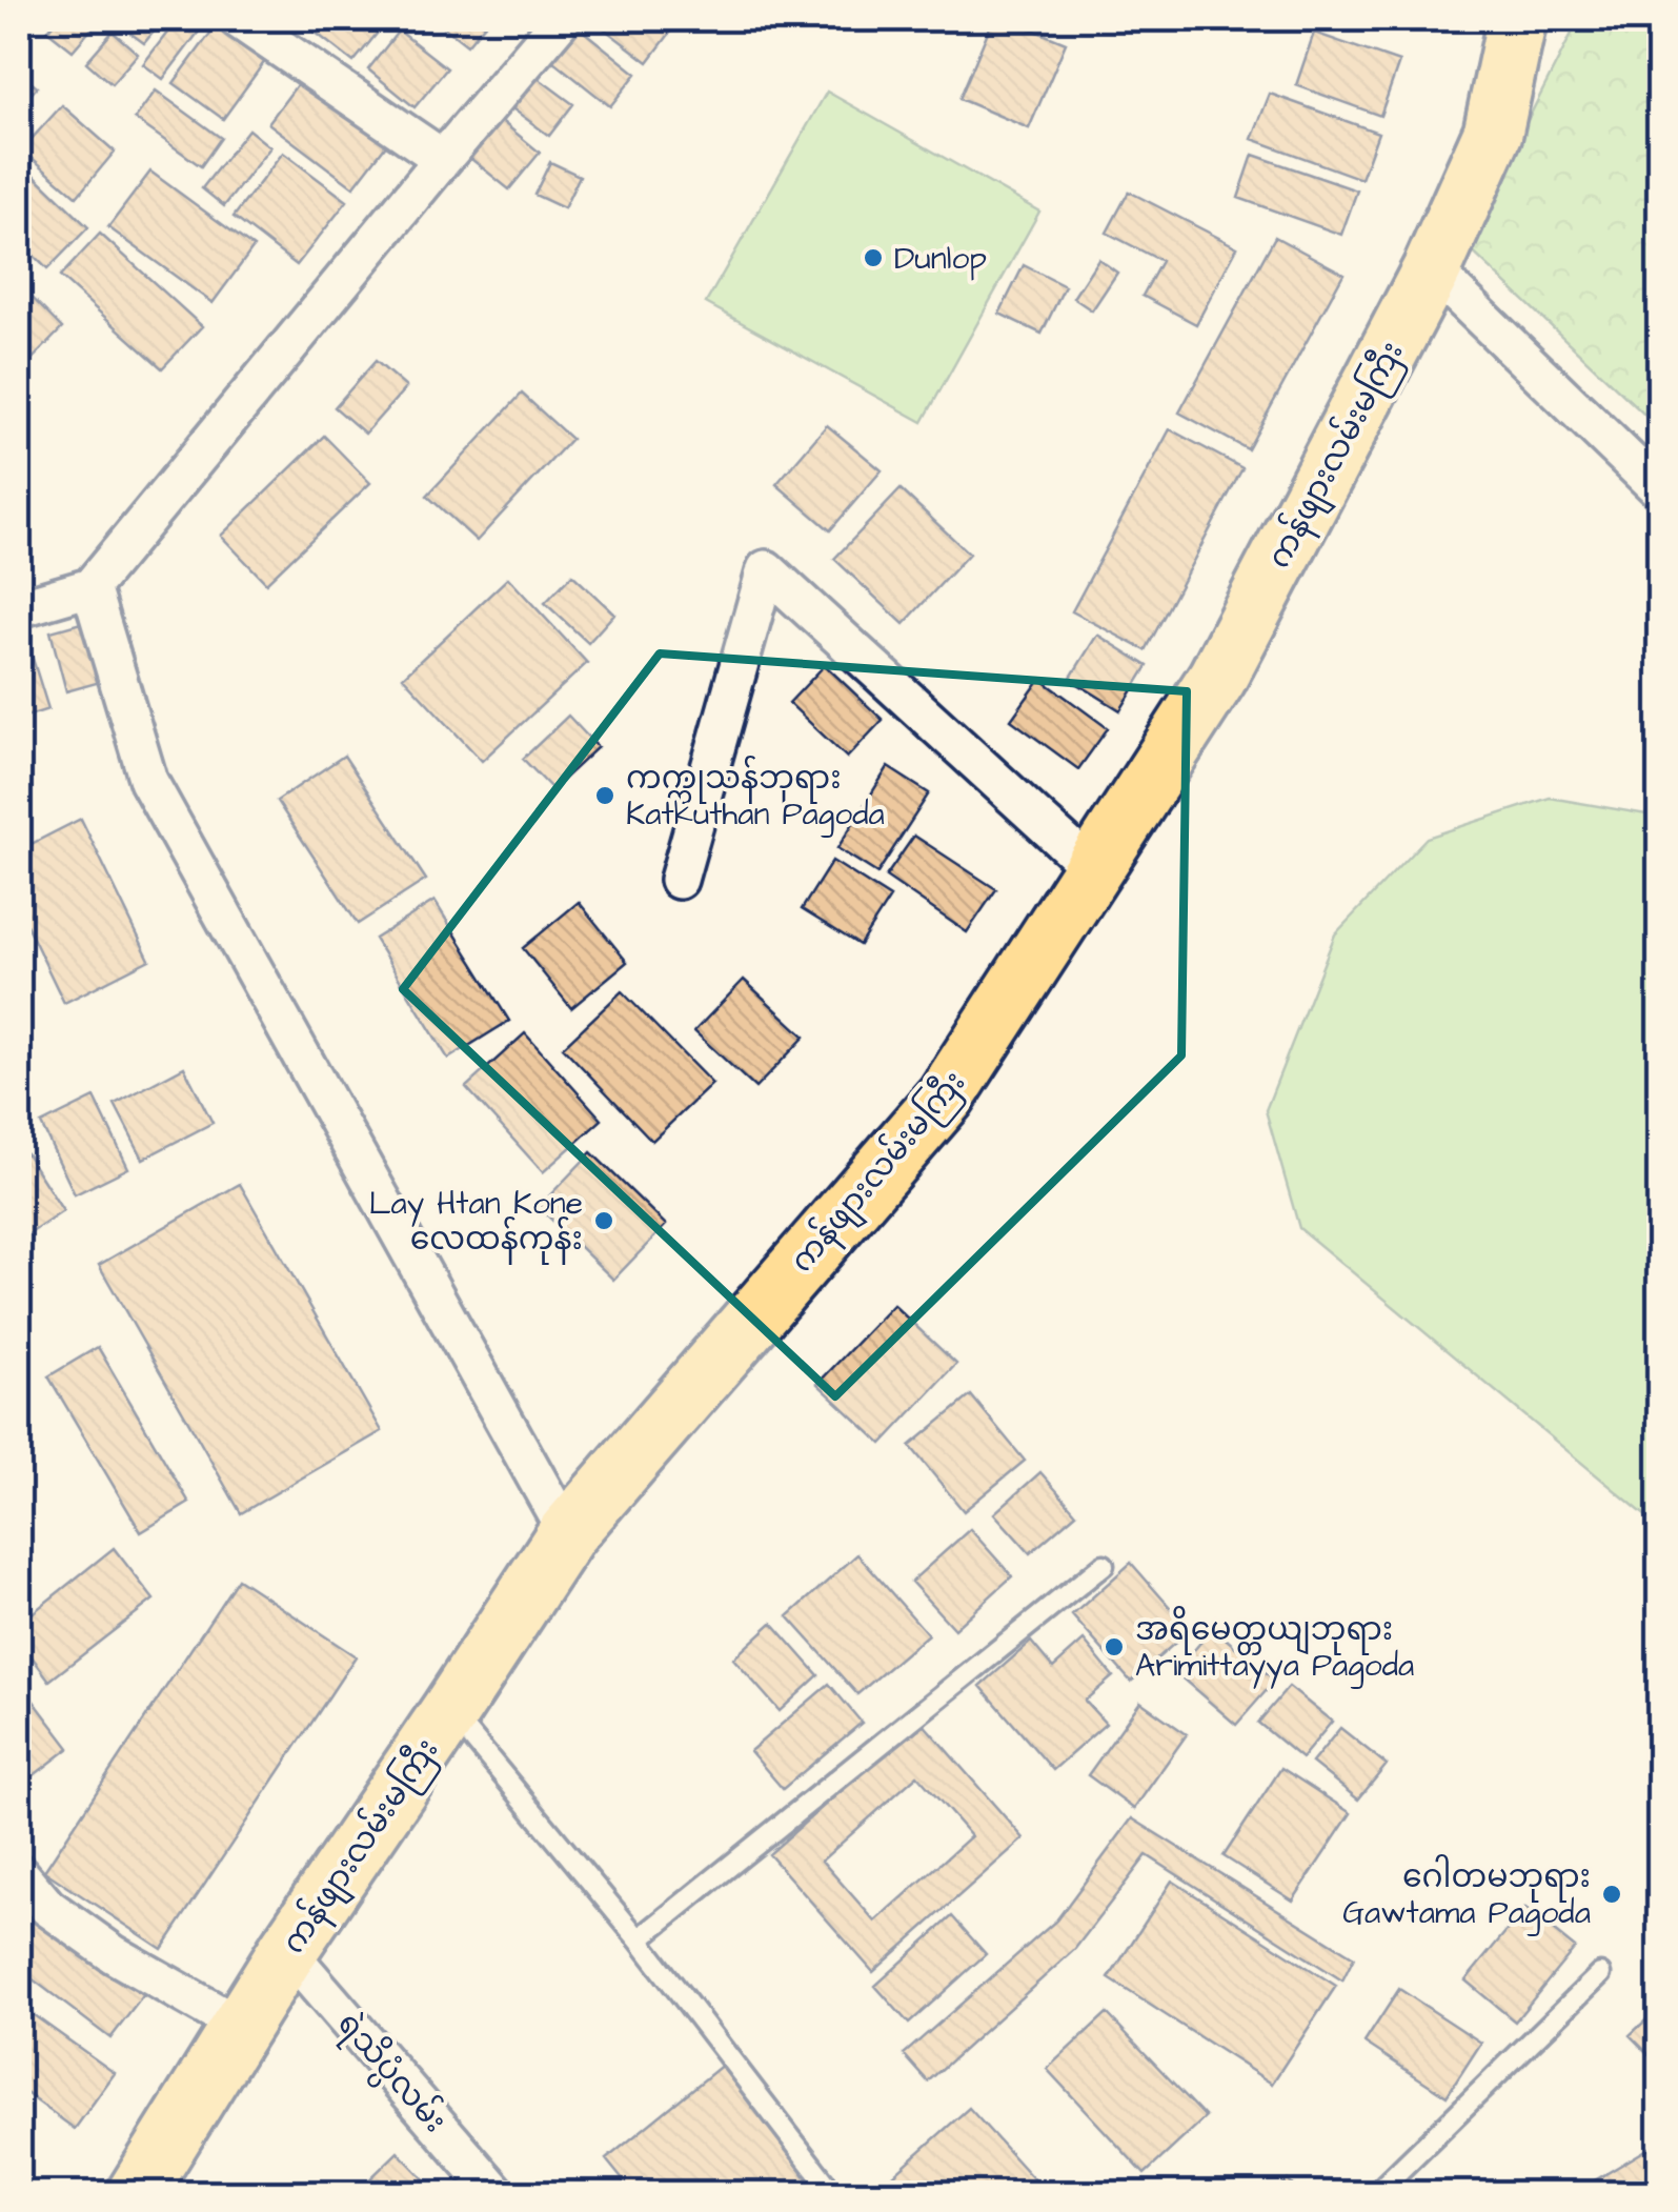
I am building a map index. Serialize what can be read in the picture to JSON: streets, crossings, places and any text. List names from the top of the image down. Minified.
{"streets":{"main road":["ကန်ဖျားလမ်းမကြီး"],"street":["ရဲသိပ္ပံလမ်း"]},"crossings":[["ကန်ဖျားလမ်းမကြီး","ရဲသိပ္ပံလမ်း"]],"places":["Dunlop","ကက္ကုသန်ဘုရား Katkuthan Pagoda","Lay Htan Kone လေထန်ကုန်း","အရိမေတ္တယျဘုရား Arimittayya Pagoda","ဂေါတမဘုရား Gawtama Pagoda"]}
